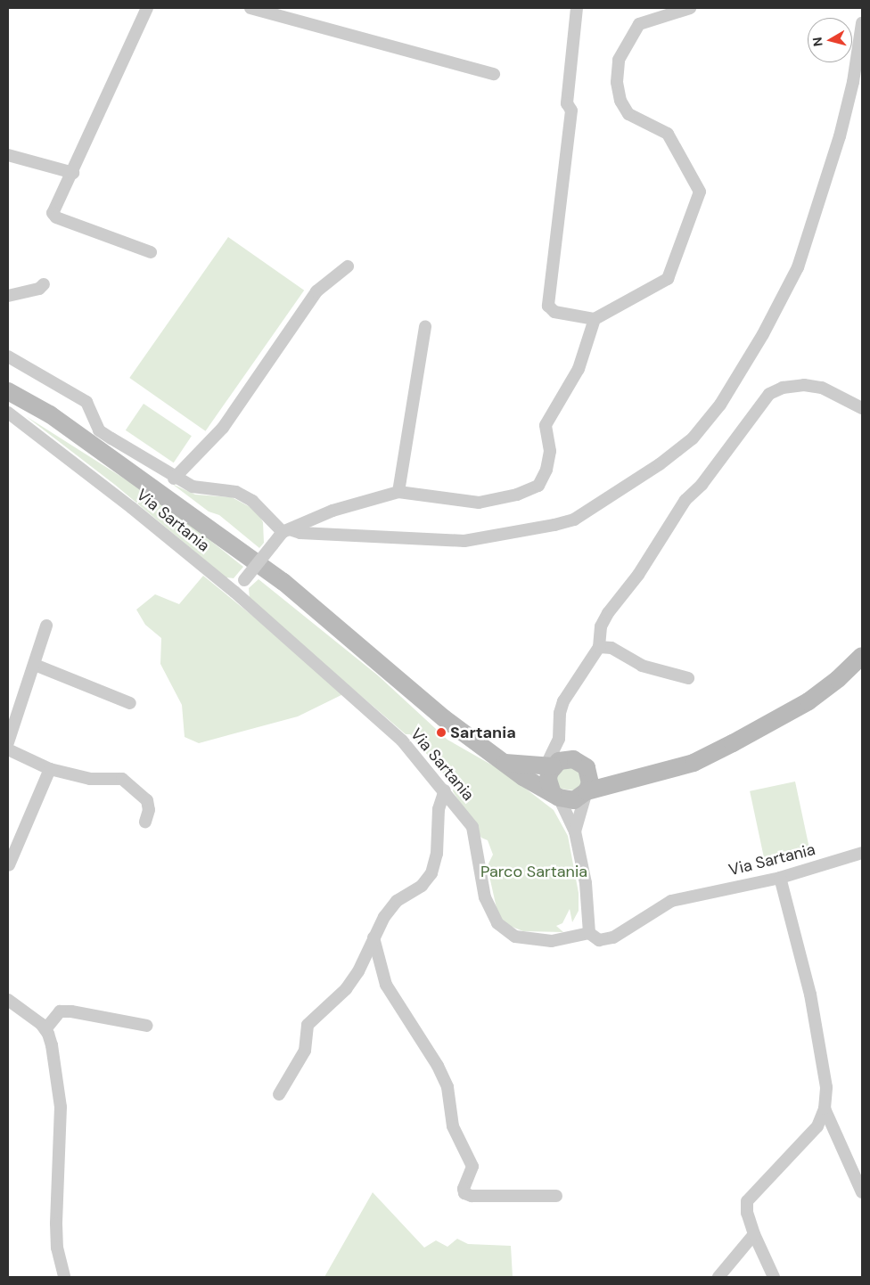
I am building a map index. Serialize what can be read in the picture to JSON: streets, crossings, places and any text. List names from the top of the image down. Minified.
{"streets":{"street":["Via Sartania"]},"parks":["Parco Sartania"],"places":["Sartania"],"north":"left"}
